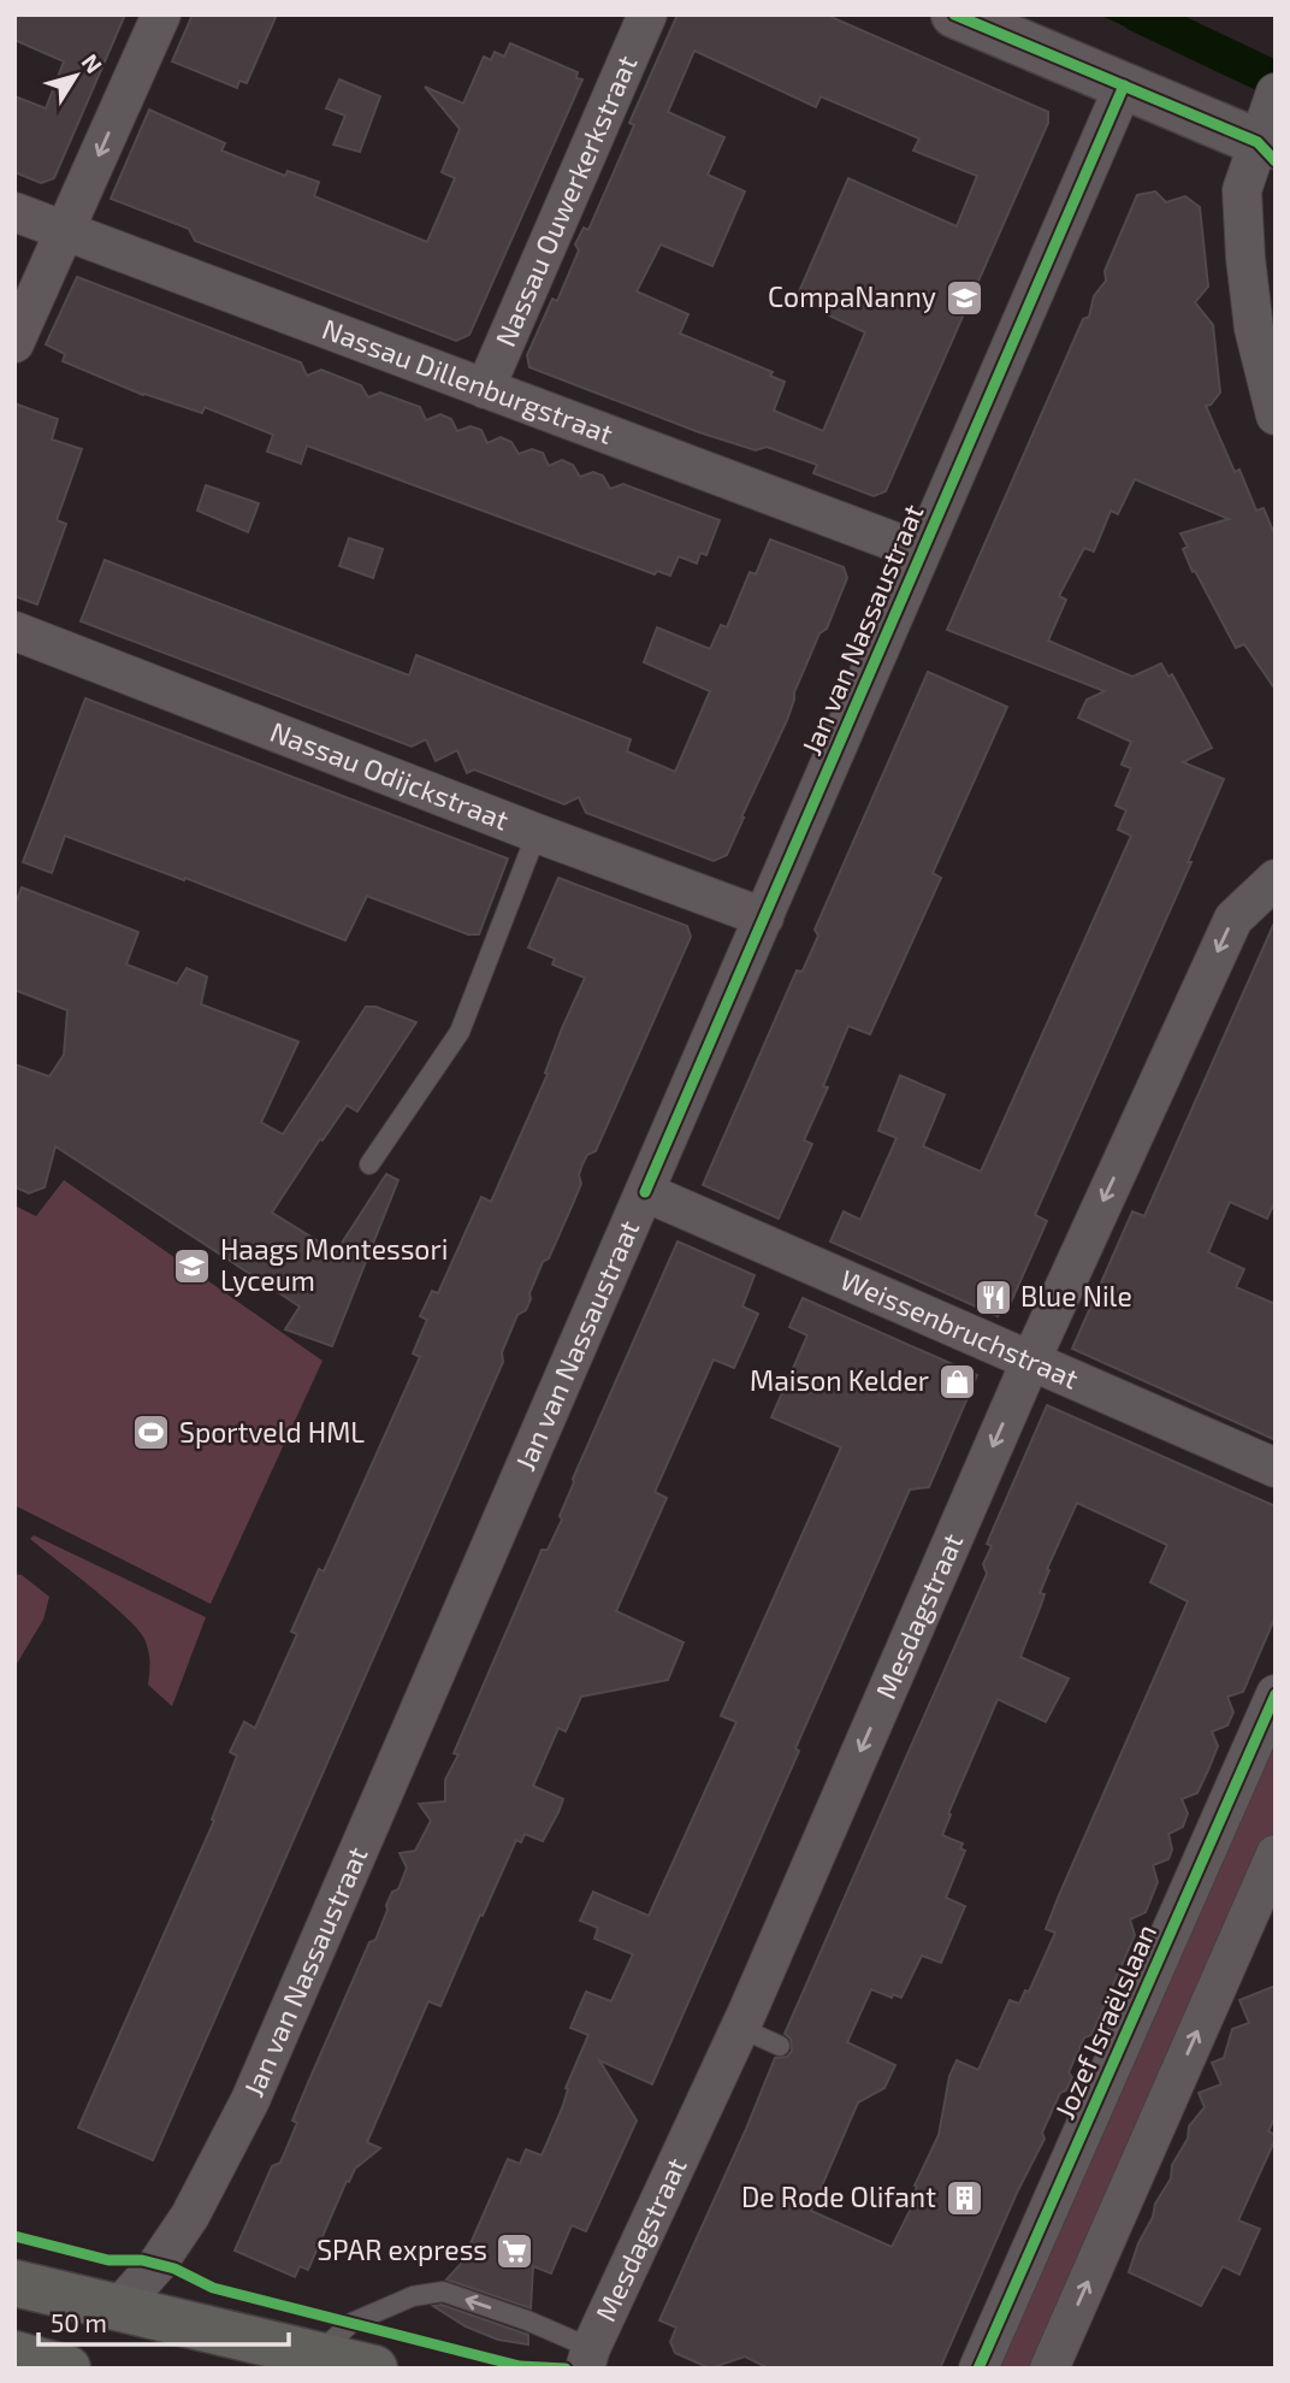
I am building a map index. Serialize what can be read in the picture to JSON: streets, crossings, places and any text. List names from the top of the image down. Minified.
{"streets":{"street":["Nassau Ouwerkerkstraat","Nassau Dillenburgstraat","Jan van Nassaustraat","Nassau Odijckstraat","Weissenbruchstraat","Mesdagstraat","Jozef Israëlslaan"]},"crossings":[["Nassau Ouwerkerkstraat","Nassau Dillenburgstraat"],["Nassau Dillenburgstraat","Jan van Nassaustraat"],["Jan van Nassaustraat","Nassau Odijckstraat"],["Jan van Nassaustraat","Weissenbruchstraat"],["Weissenbruchstraat","Mesdagstraat"]],"one_way":["Mesdagstraat"],"places":{"school or university":["CompaNanny","Haags Montessori Lyceum"],"restaurant":["Blue Nile"],"shop":["Maison Kelder"],"sports":["Sportveld HML"],"building":["De Rode Olifant"],"supermarket":["SPAR express"]},"scale_bar":"50 m","north":"top right"}
